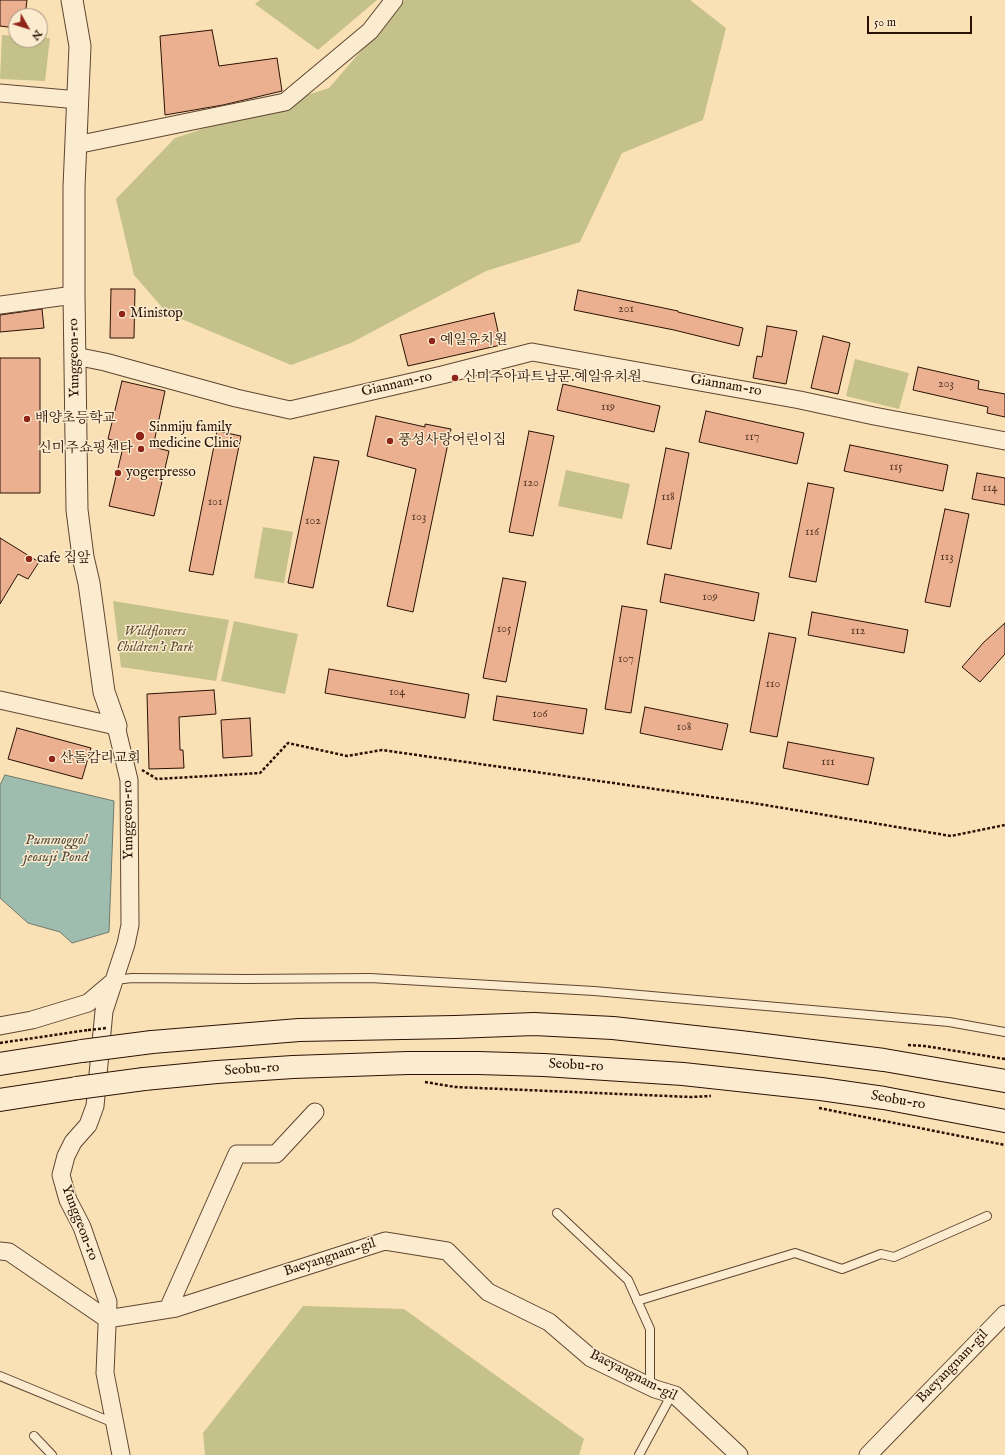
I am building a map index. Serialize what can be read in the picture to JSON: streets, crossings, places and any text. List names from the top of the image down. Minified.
{"streets":{"main road":["Seobu-ro"],"street":["Yunggeon-ro","Giannam-ro","Baeyangnam-gil"]},"crossings":[["Yunggeon-ro","Giannam-ro"],["Yunggeon-ro","Baeyangnam-gil"]],"water":["Pummoggol jeosuji Pond"],"parks":["Wildflowers Children's Park"],"places":["Ministop","예일유치원","신미주아파트남문.예일유치원","배양초등학교","Sinmiju family medicine Clinic","풍성사랑어린이집","신미주쇼핑센타","yogerpresso","cafe 집앞","산돌감리교회"],"house_numbers":["201","203","119","117","115","120","114","118","101","103","102","116","113","109","105","112","107","110","104","106","108","111"],"scale_bar":"50 m","north":"bottom right"}
